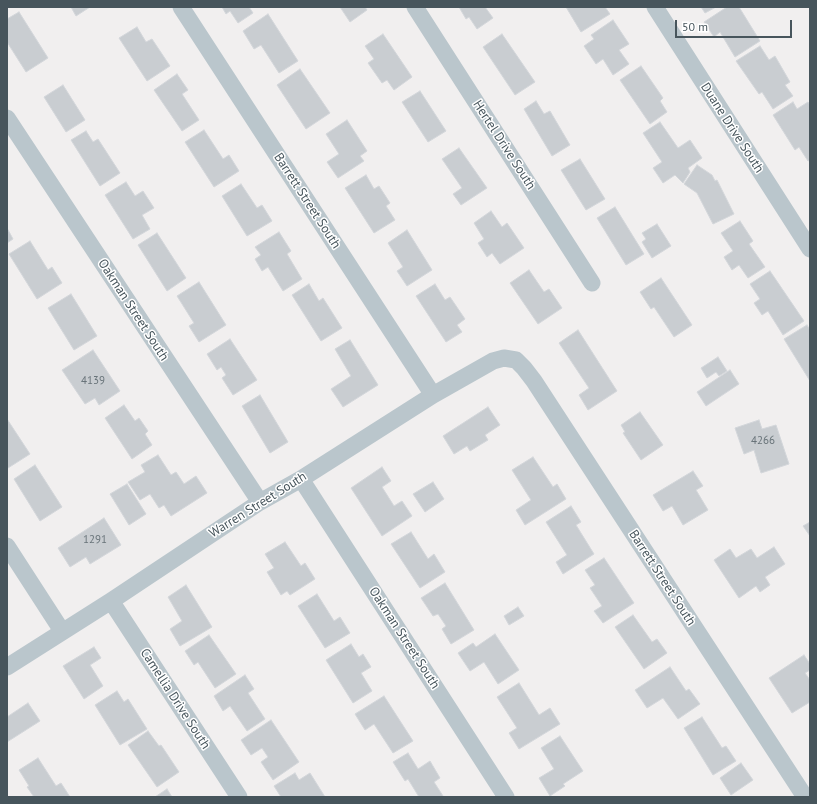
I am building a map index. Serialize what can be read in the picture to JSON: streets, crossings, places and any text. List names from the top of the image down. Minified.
{"streets":{"street":["Duane Drive South","Hertel Drive South","Barrett Street South","Oakman Street South","Warren Street South","Camellia Drive South"]},"crossings":[["Barrett Street South","Warren Street South"],["Oakman Street South","Warren Street South"],["Warren Street South","Camellia Drive South"]],"house_numbers":["4139","4266","1291"],"scale_bar":"50 m"}
